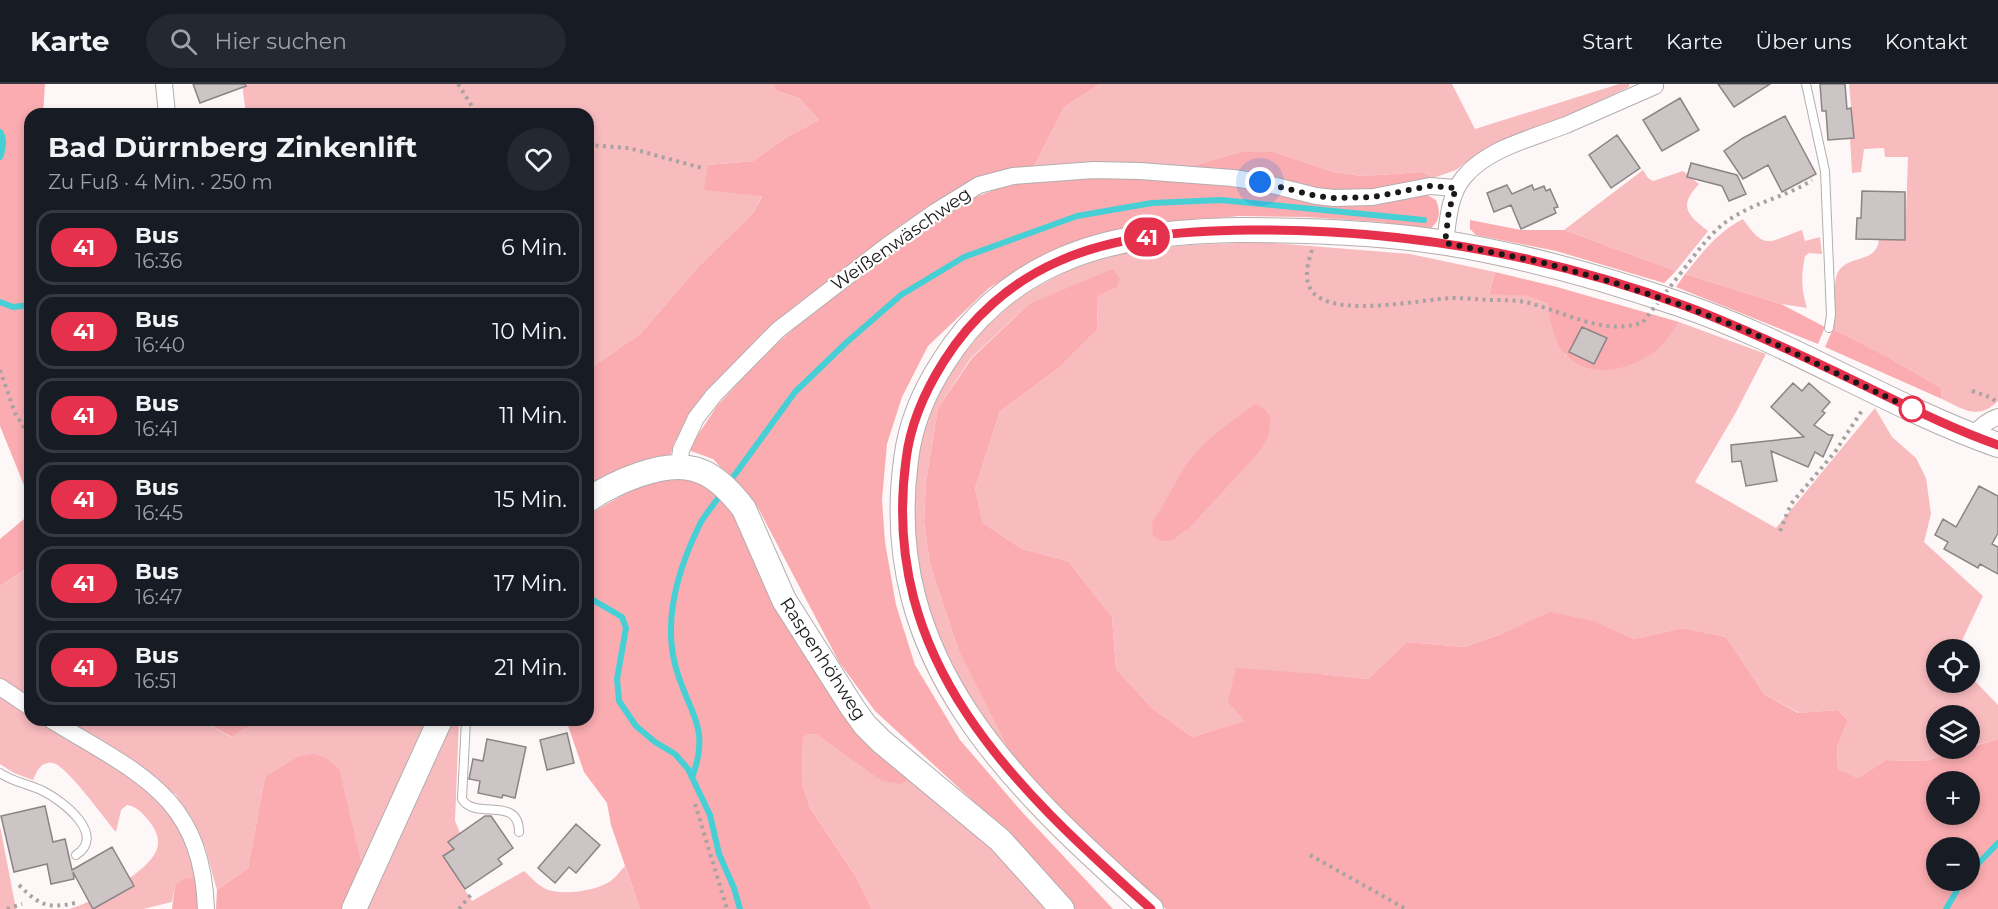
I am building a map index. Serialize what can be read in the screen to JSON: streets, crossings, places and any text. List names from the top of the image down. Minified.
{"streets":{"main road":["Raspenhöhweg"],"street":["Weißenwäschweg"]},"crossings":[["Weißenwäschweg","Raspenhöhweg"]],"lines":["bus line 41"],"page":{"header":"Karte","search":"Hier suchen","nav":["Start","Karte","Über uns","Kontakt"],"on_map":"41","heading":["Bad Dürrnberg Zinkenlift","Zu Fuß · 4 Min. · 250 m"],"list":[{"mark":"41","name":"Bus","note":"16:36","value":"6 Min."},{"mark":"41","name":"Bus","note":"16:40","value":"10 Min."},{"mark":"41","name":"Bus","note":"16:41","value":"11 Min."},{"mark":"41","name":"Bus","note":"16:45","value":"15 Min."},{"mark":"41","name":"Bus","note":"16:47","value":"17 Min."},{"mark":"41","name":"Bus","note":"16:51","value":"21 Min."}],"map_buttons":["+","−"]}}
